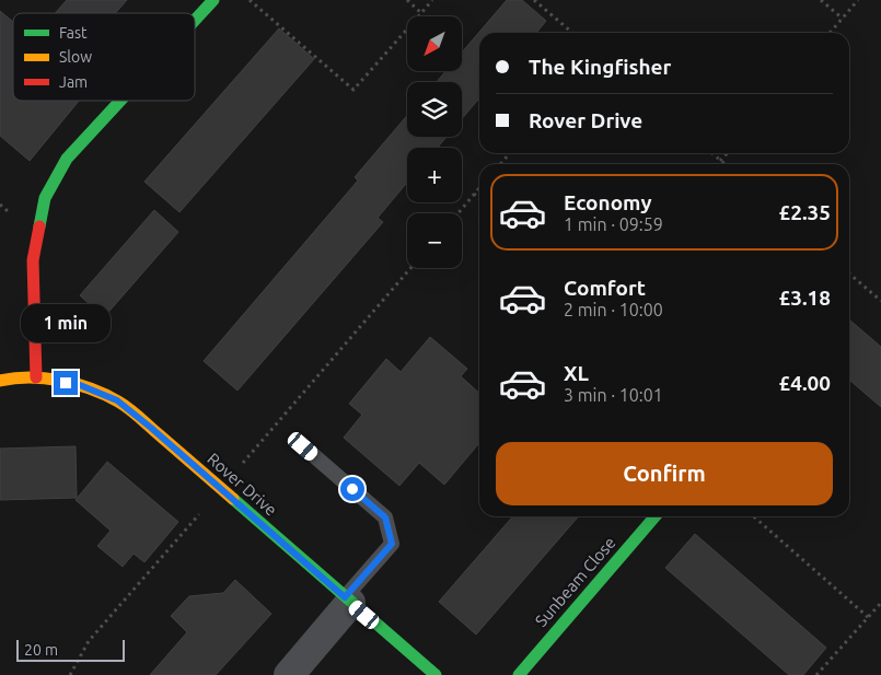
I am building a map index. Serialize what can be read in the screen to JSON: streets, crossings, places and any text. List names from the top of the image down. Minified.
{"streets":{"street":["Rover Drive","Sunbeam Close"]},"legend":["Fast","Slow","Jam"],"scale_bar":"20 m","north":"bottom left","page":{"map_buttons":["+","−"],"banner":["The Kingfisher","Rover Drive"],"list":[{"name":"Economy","note":"1 min · 09:59","value":"£2.35"},{"name":"Comfort","note":"2 min · 10:00","value":"£3.18"},{"name":"XL","note":"3 min · 10:01","value":"£4.00"}],"bubble":"1 min","buttons":"Confirm","scale":"20 m"}}
